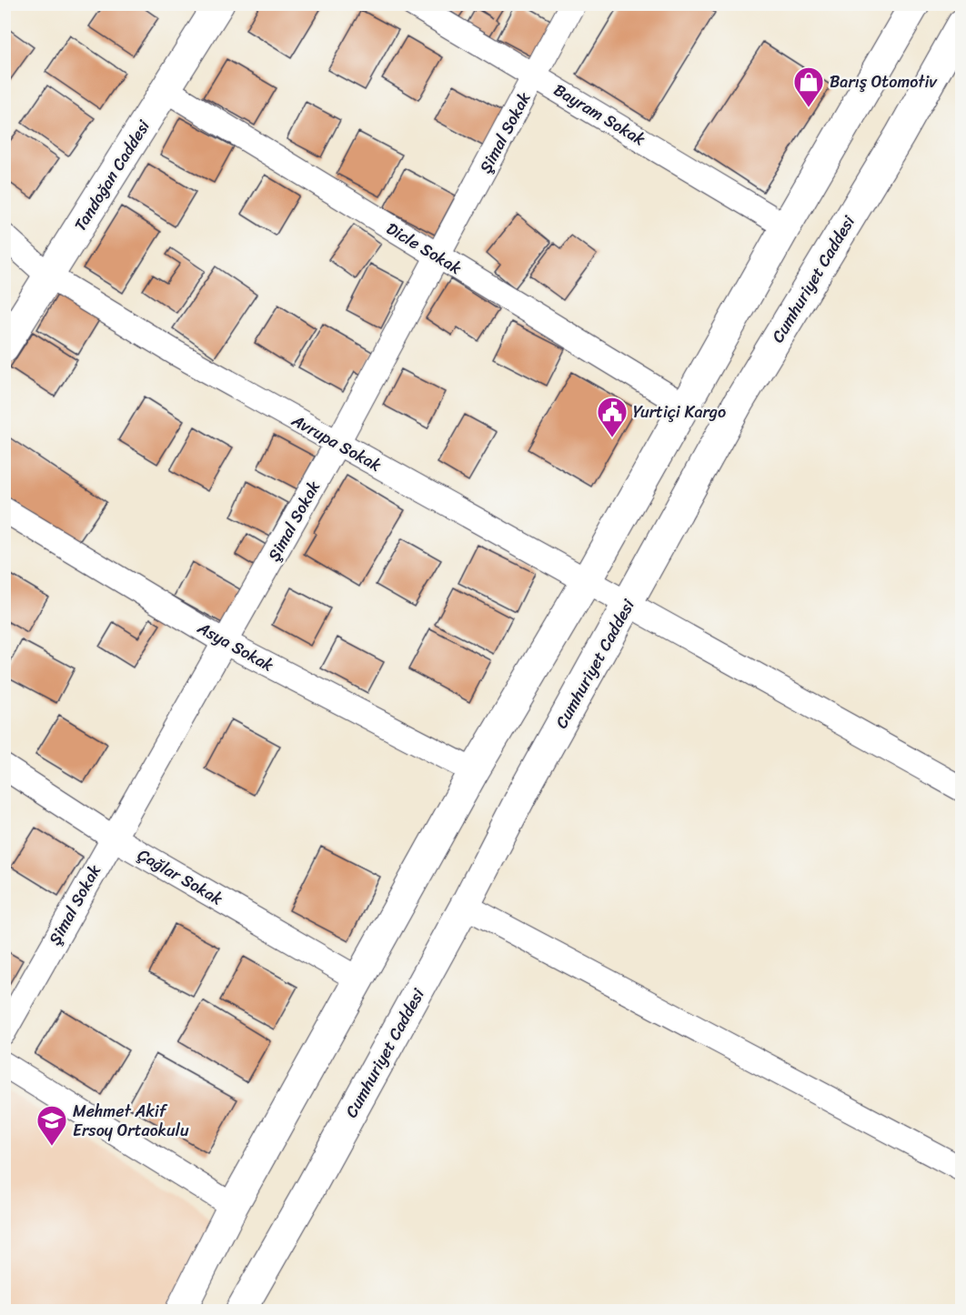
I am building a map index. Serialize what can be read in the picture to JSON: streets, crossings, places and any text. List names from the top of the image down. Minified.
{"streets":{"main road":["Tandoğan Caddesi","Cumhuriyet Caddesi"],"street":["Bayram Sokak","Şimal Sokak","Dicle Sokak","Avrupa Sokak","Asya Sokak","Çağlar Sokak"]},"crossings":[["Bayram Sokak","Şimal Sokak"],["Şimal Sokak","Dicle Sokak"],["Şimal Sokak","Avrupa Sokak"],["Şimal Sokak","Asya Sokak"],["Şimal Sokak","Çağlar Sokak"],["Tandoğan Caddesi","Dicle Sokak"],["Tandoğan Caddesi","Avrupa Sokak"],["Cumhuriyet Caddesi","Avrupa Sokak"]],"places":{"shop":["Barış Otomotiv"],"public building":["Yurtiçi Kargo"],"school or university":["Mehmet Akif Ersoy Ortaokulu"]}}
